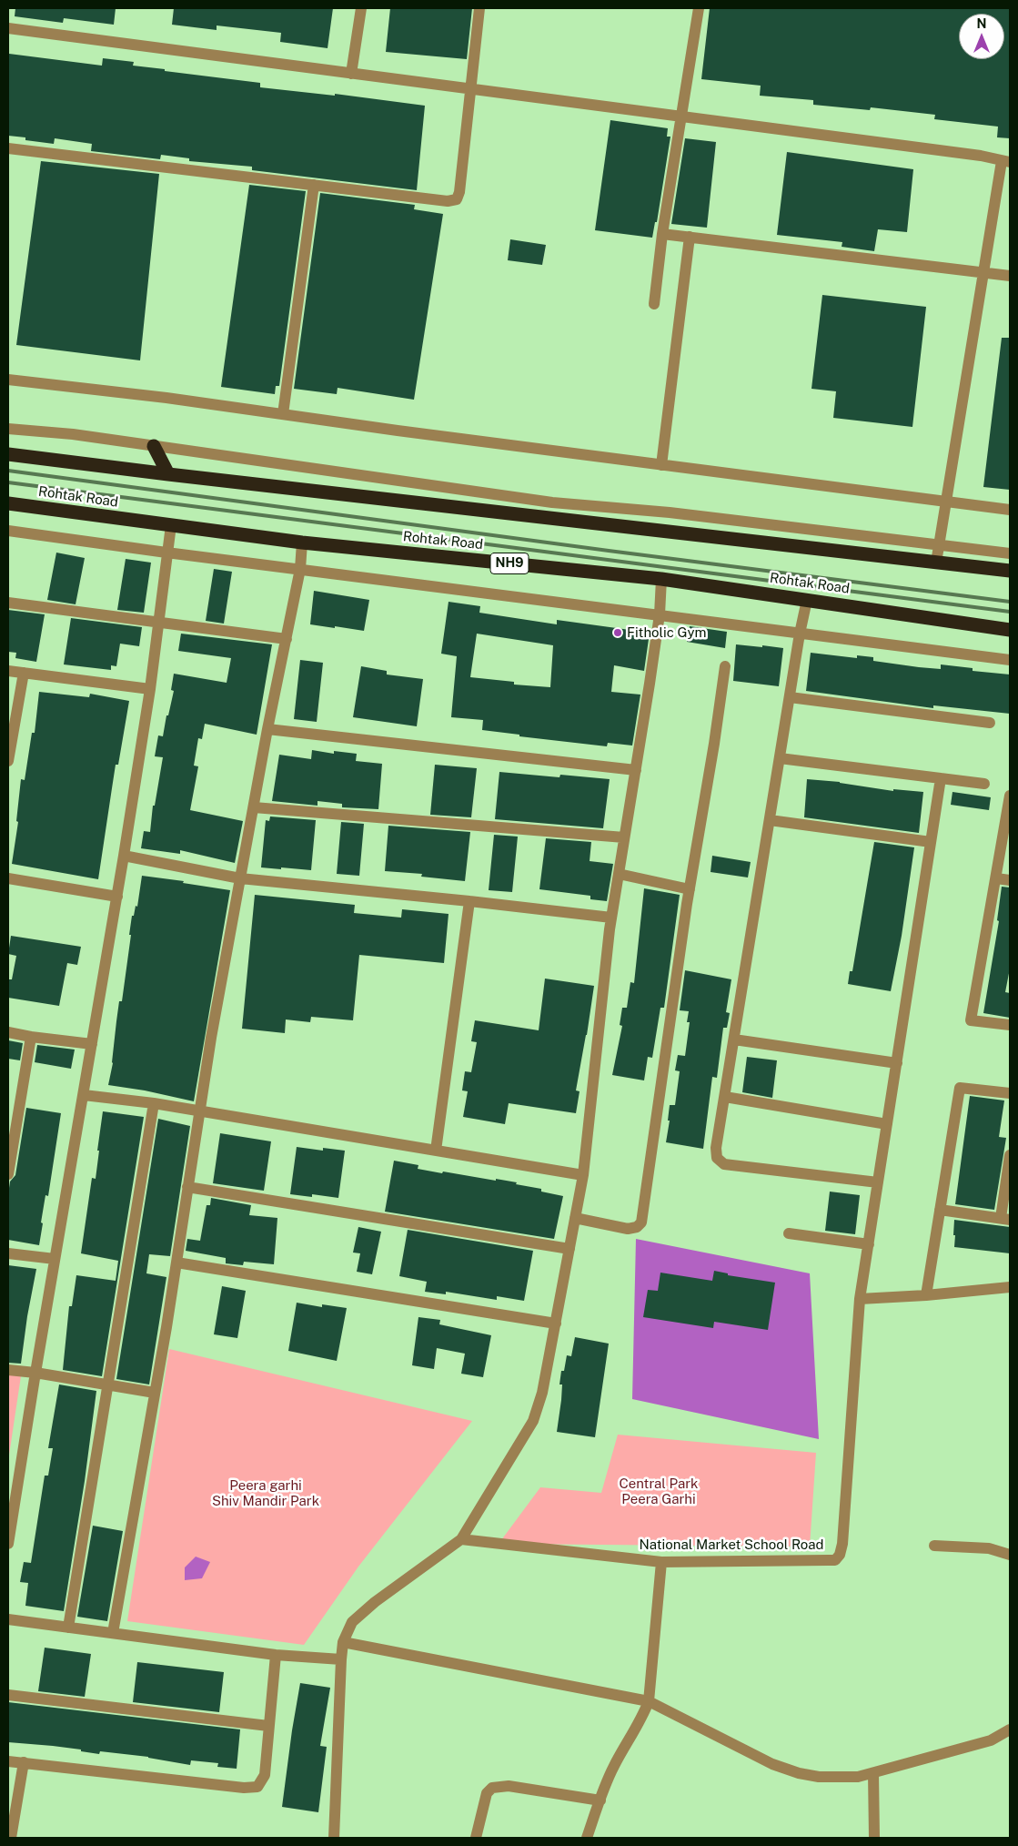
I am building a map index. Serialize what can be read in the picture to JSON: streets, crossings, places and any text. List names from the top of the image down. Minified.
{"streets":{"highway":["Rohtak Road","NH9"],"street":["National Market School Road"]},"parks":["Central Park Peera Garhi","Peera garhi Shiv Mandir Park"],"places":["Fitholic Gym"],"north":"top"}
